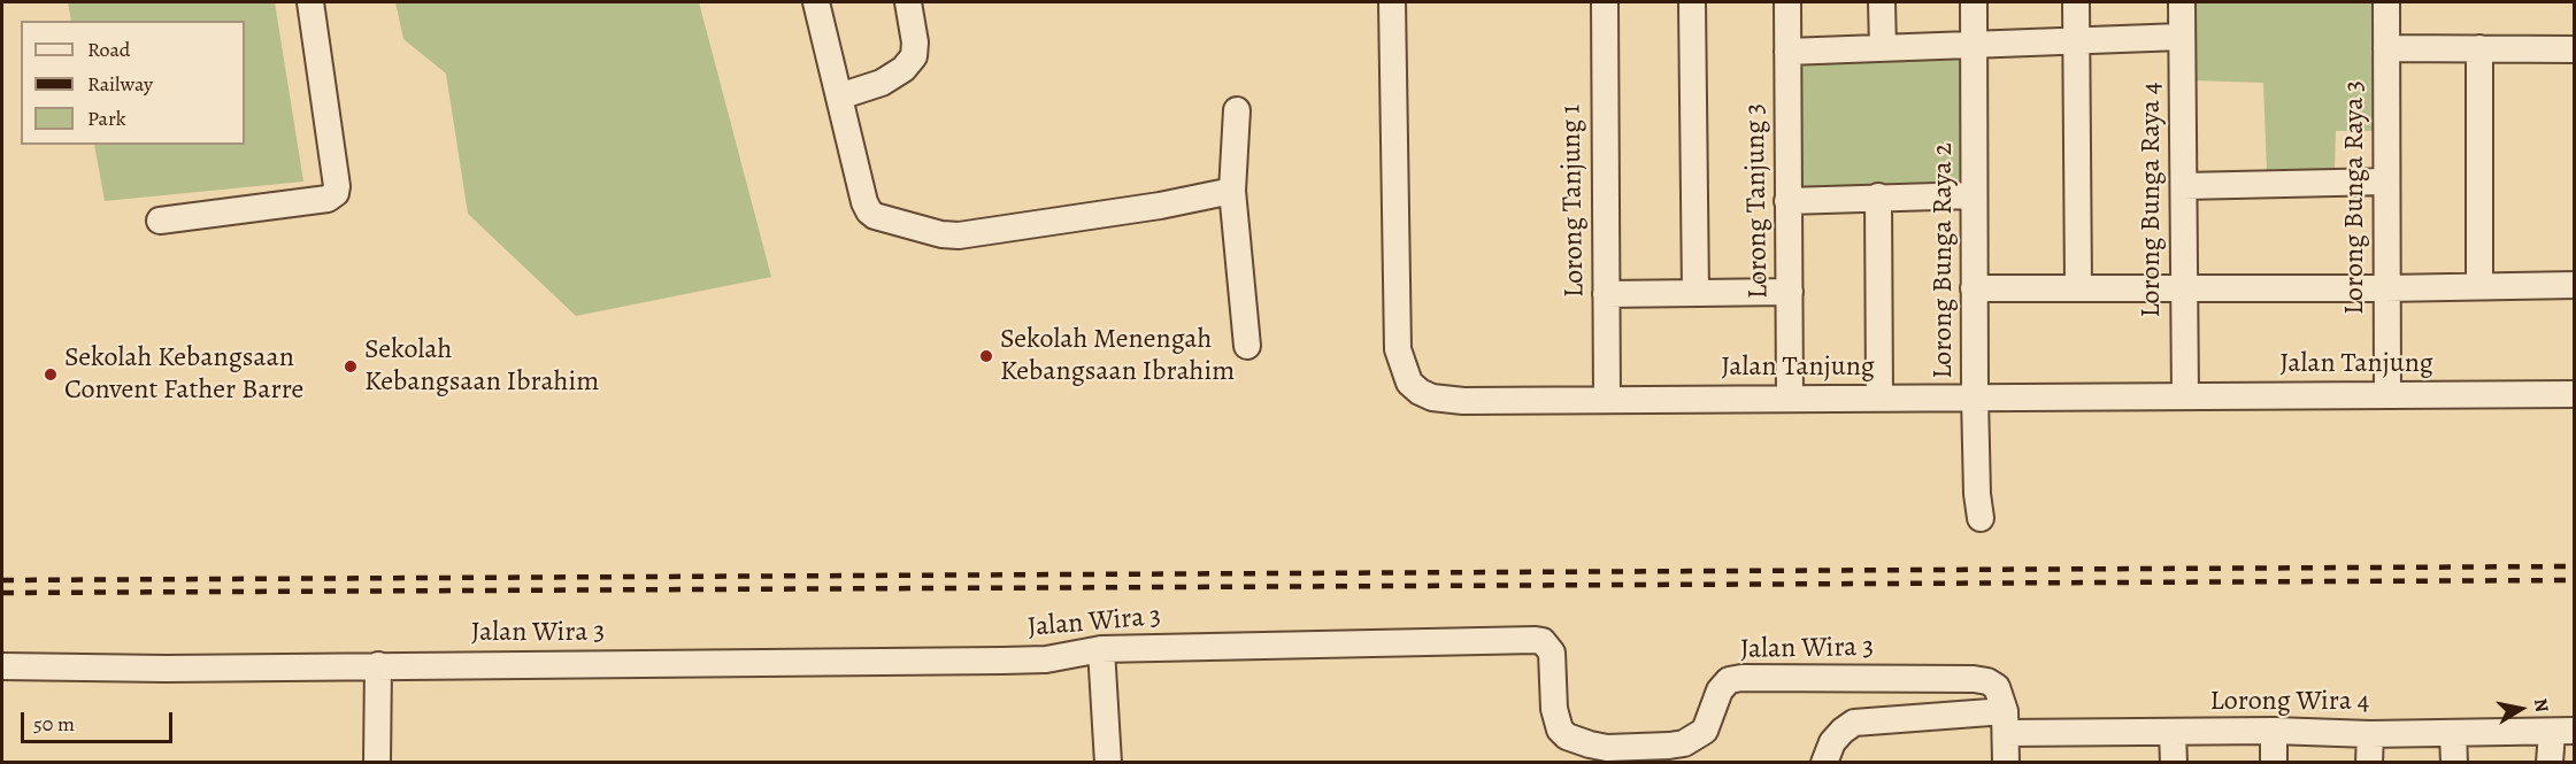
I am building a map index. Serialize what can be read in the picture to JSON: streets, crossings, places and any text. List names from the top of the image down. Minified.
{"streets":{"street":["Lorong Bunga Raya 3","Lorong Bunga Raya 4","Lorong Tanjung 1","Lorong Tanjung 3","Lorong Bunga Raya 2","Jalan Tanjung","Jalan Wira 3","Lorong Wira 4"]},"crossings":[["Lorong Bunga Raya 3","Jalan Tanjung"],["Lorong Bunga Raya 4","Jalan Tanjung"],["Lorong Tanjung 1","Jalan Tanjung"],["Lorong Tanjung 3","Jalan Tanjung"],["Lorong Bunga Raya 2","Jalan Tanjung"],["Jalan Wira 3","Lorong Wira 4"]],"places":["Sekolah Menengah Kebangsaan Ibrahim","Sekolah Kebangsaan Ibrahim","Sekolah Kebangsaan Convent Father Barre"],"legend":["Road","Railway","Park"],"scale_bar":"50 m","north":"right"}
